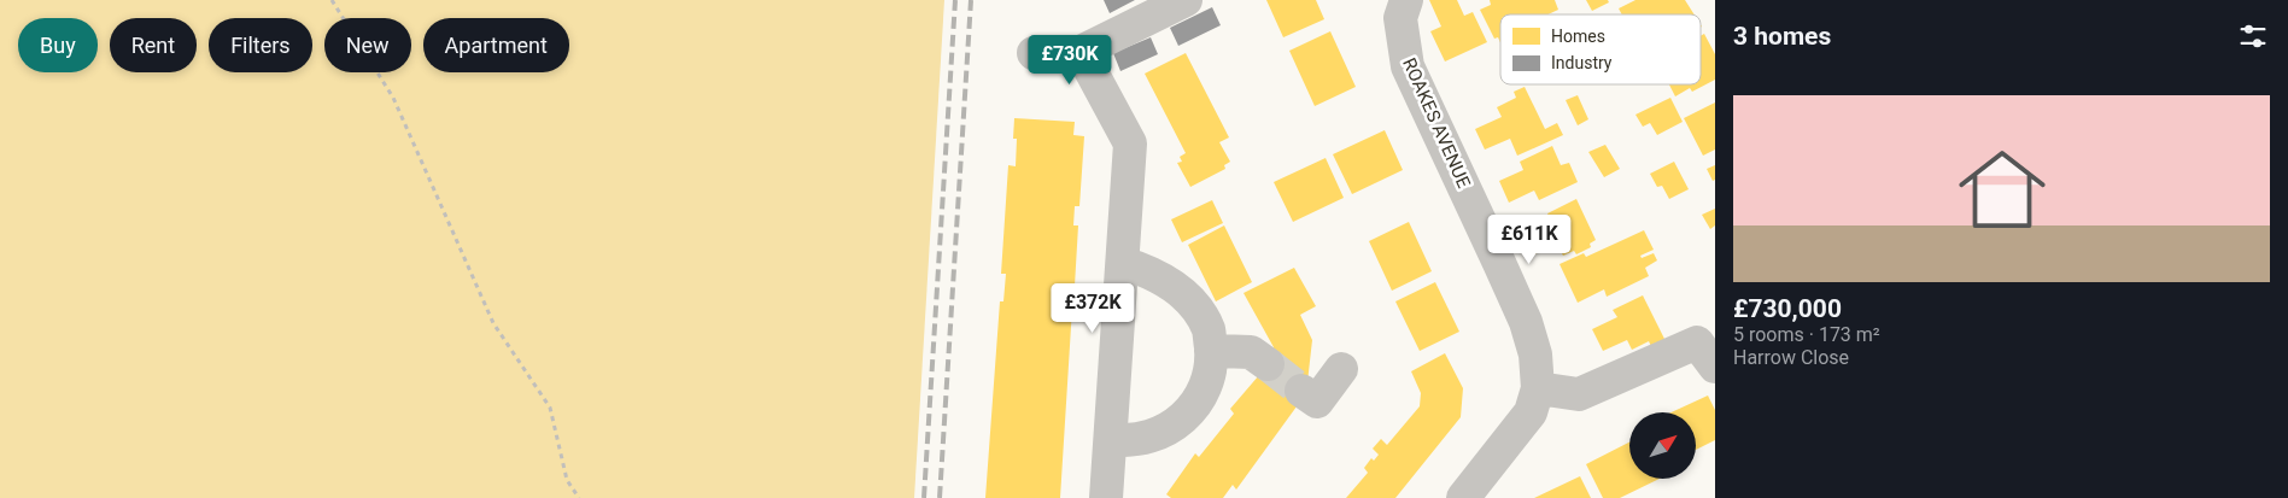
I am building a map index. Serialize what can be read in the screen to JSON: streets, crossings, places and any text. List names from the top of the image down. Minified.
{"streets":{"street":["ROAKES AVENUE"]},"legend":["Homes","Industry"],"north":"top right","page":{"heading":"3 homes","chip":["Buy","Rent","Filters","New","Apartment"],"price":["£730K","£611K","£372K"],"list":[{"name":"£730,000","note":"5 rooms · 173 m² · Harrow Close"}]}}
